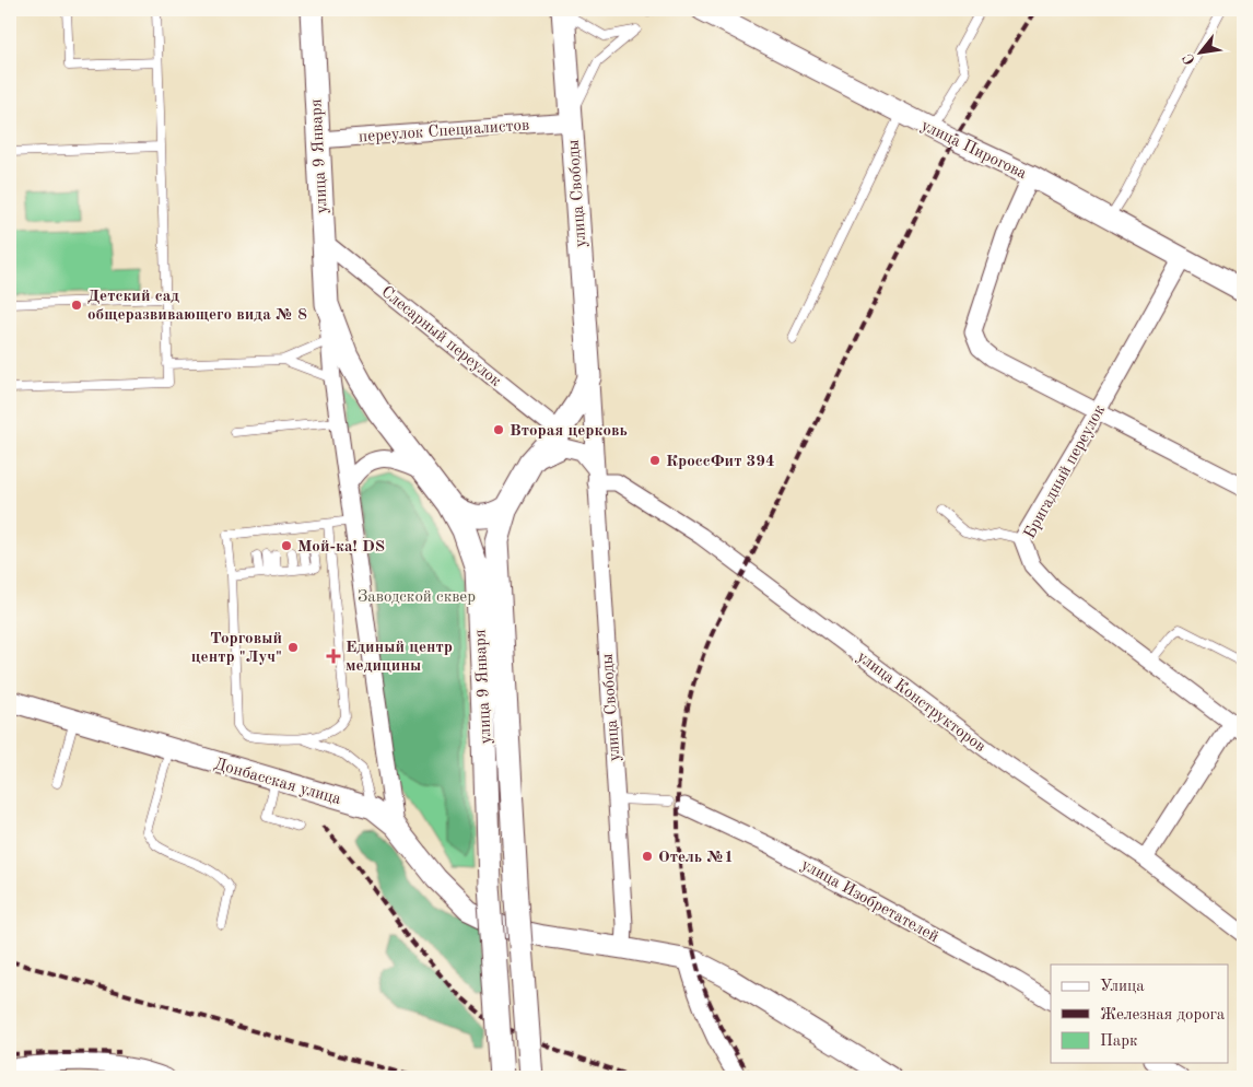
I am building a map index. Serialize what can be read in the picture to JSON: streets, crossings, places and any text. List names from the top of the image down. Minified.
{"streets":{"main road":["улица 9 Января","улица Свободы"],"street":["переулок Специалистов","улица Пирогова","Слесарный переулок","Бригадный переулок","улица Конструкторов","Донбасская улица","улица Изобретателей"]},"crossings":[["переулок Специалистов","улица 9 Января"],["переулок Специалистов","улица Свободы"],["улица Пирогова","Бригадный переулок"],["улица 9 Января","улица Свободы"],["улица 9 Января","Слесарный переулок"],["улица 9 Января","Донбасская улица"],["улица Свободы","Слесарный переулок"],["улица Свободы","улица Конструкторов"],["улица Свободы","Донбасская улица"]],"parks":["Заводской сквер"],"places":{"other":["Детский сад общеразвивающего вида № 8","Вторая церковь","КроссФит 394","Мой-ка! DS","Торговый центр \"Луч\"","Отель №1"],"health":["Единый центр медицины"]},"legend":["Улица","Железная дорога","Парк"],"north":"bottom left"}
